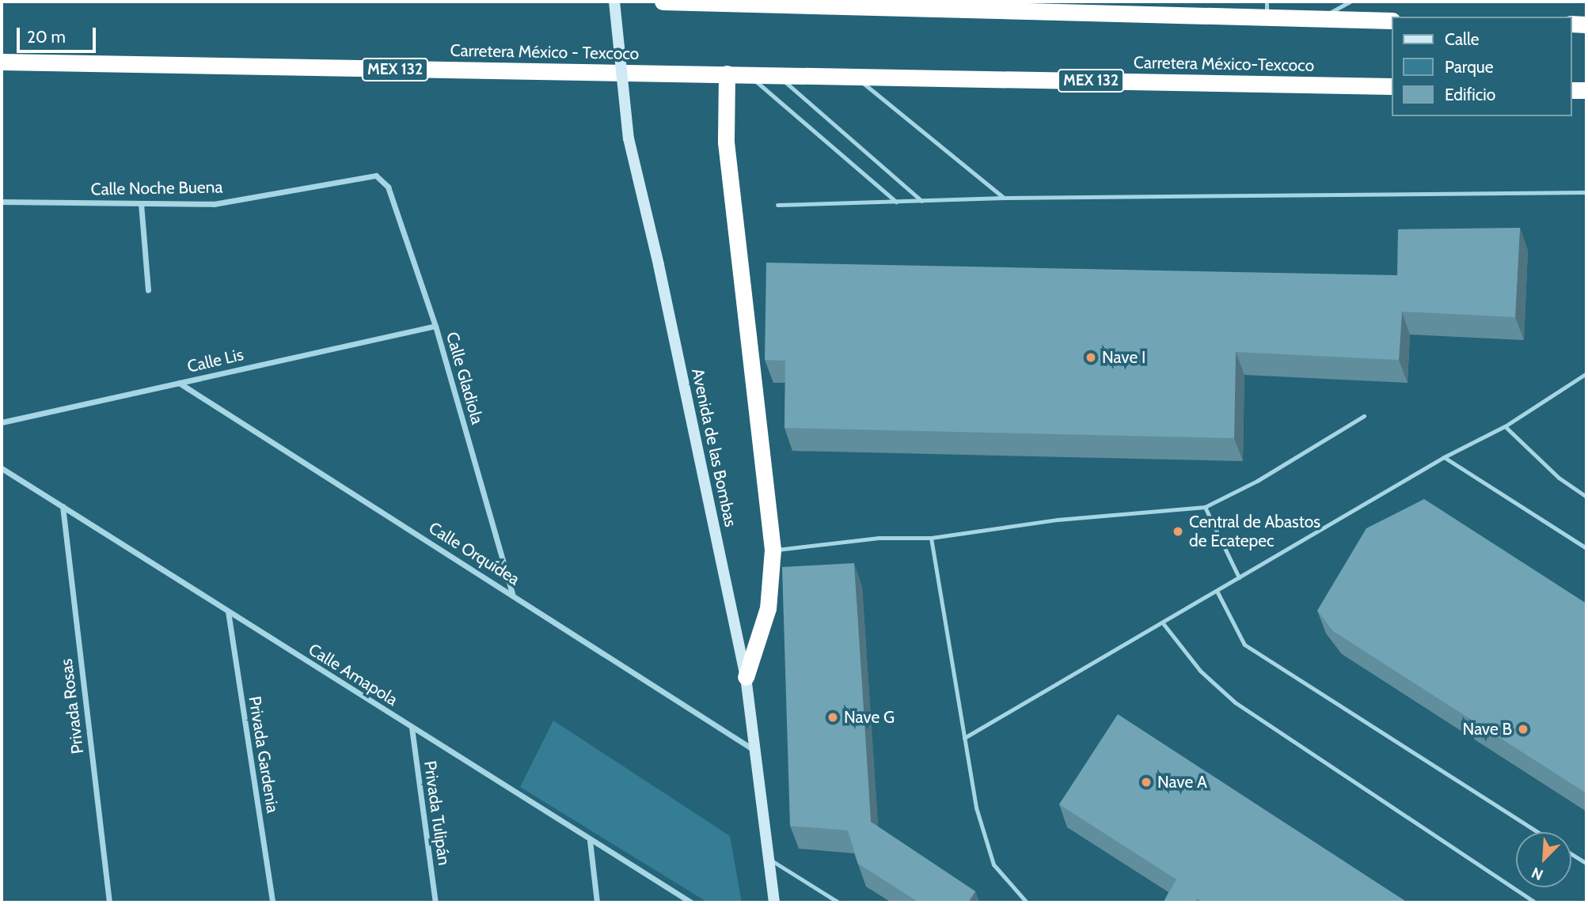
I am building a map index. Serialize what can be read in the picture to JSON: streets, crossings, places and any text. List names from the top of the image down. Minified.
{"streets":{"highway":["Carretera México - Texcoco","Carretera México-Texcoco","MEX 132"],"main road":["Avenida de las Bombas"],"street":["Calle Noche Buena","Calle Lis","Calle Gladiola","Calle Orquídea","Calle Amapola","Privada Rosas","Privada Gardenia","Privada Tulipán"]},"crossings":[["Carretera México - Texcoco","Carretera México-Texcoco"],["Calle Noche Buena","Calle Gladiola"],["Calle Lis","Calle Gladiola"],["Calle Lis","Calle Orquídea"],["Calle Gladiola","Calle Orquídea"],["Avenida de las Bombas","Calle Orquídea"],["Calle Amapola","Privada Rosas"],["Calle Amapola","Privada Gardenia"],["Calle Amapola","Privada Tulipán"]],"places":["Nave I","Central de Abastos de Ecatepec","Nave G","Nave B","Nave A"],"legend":["Calle","Parque","Edificio"],"scale_bar":"20 m","north":"bottom left"}
